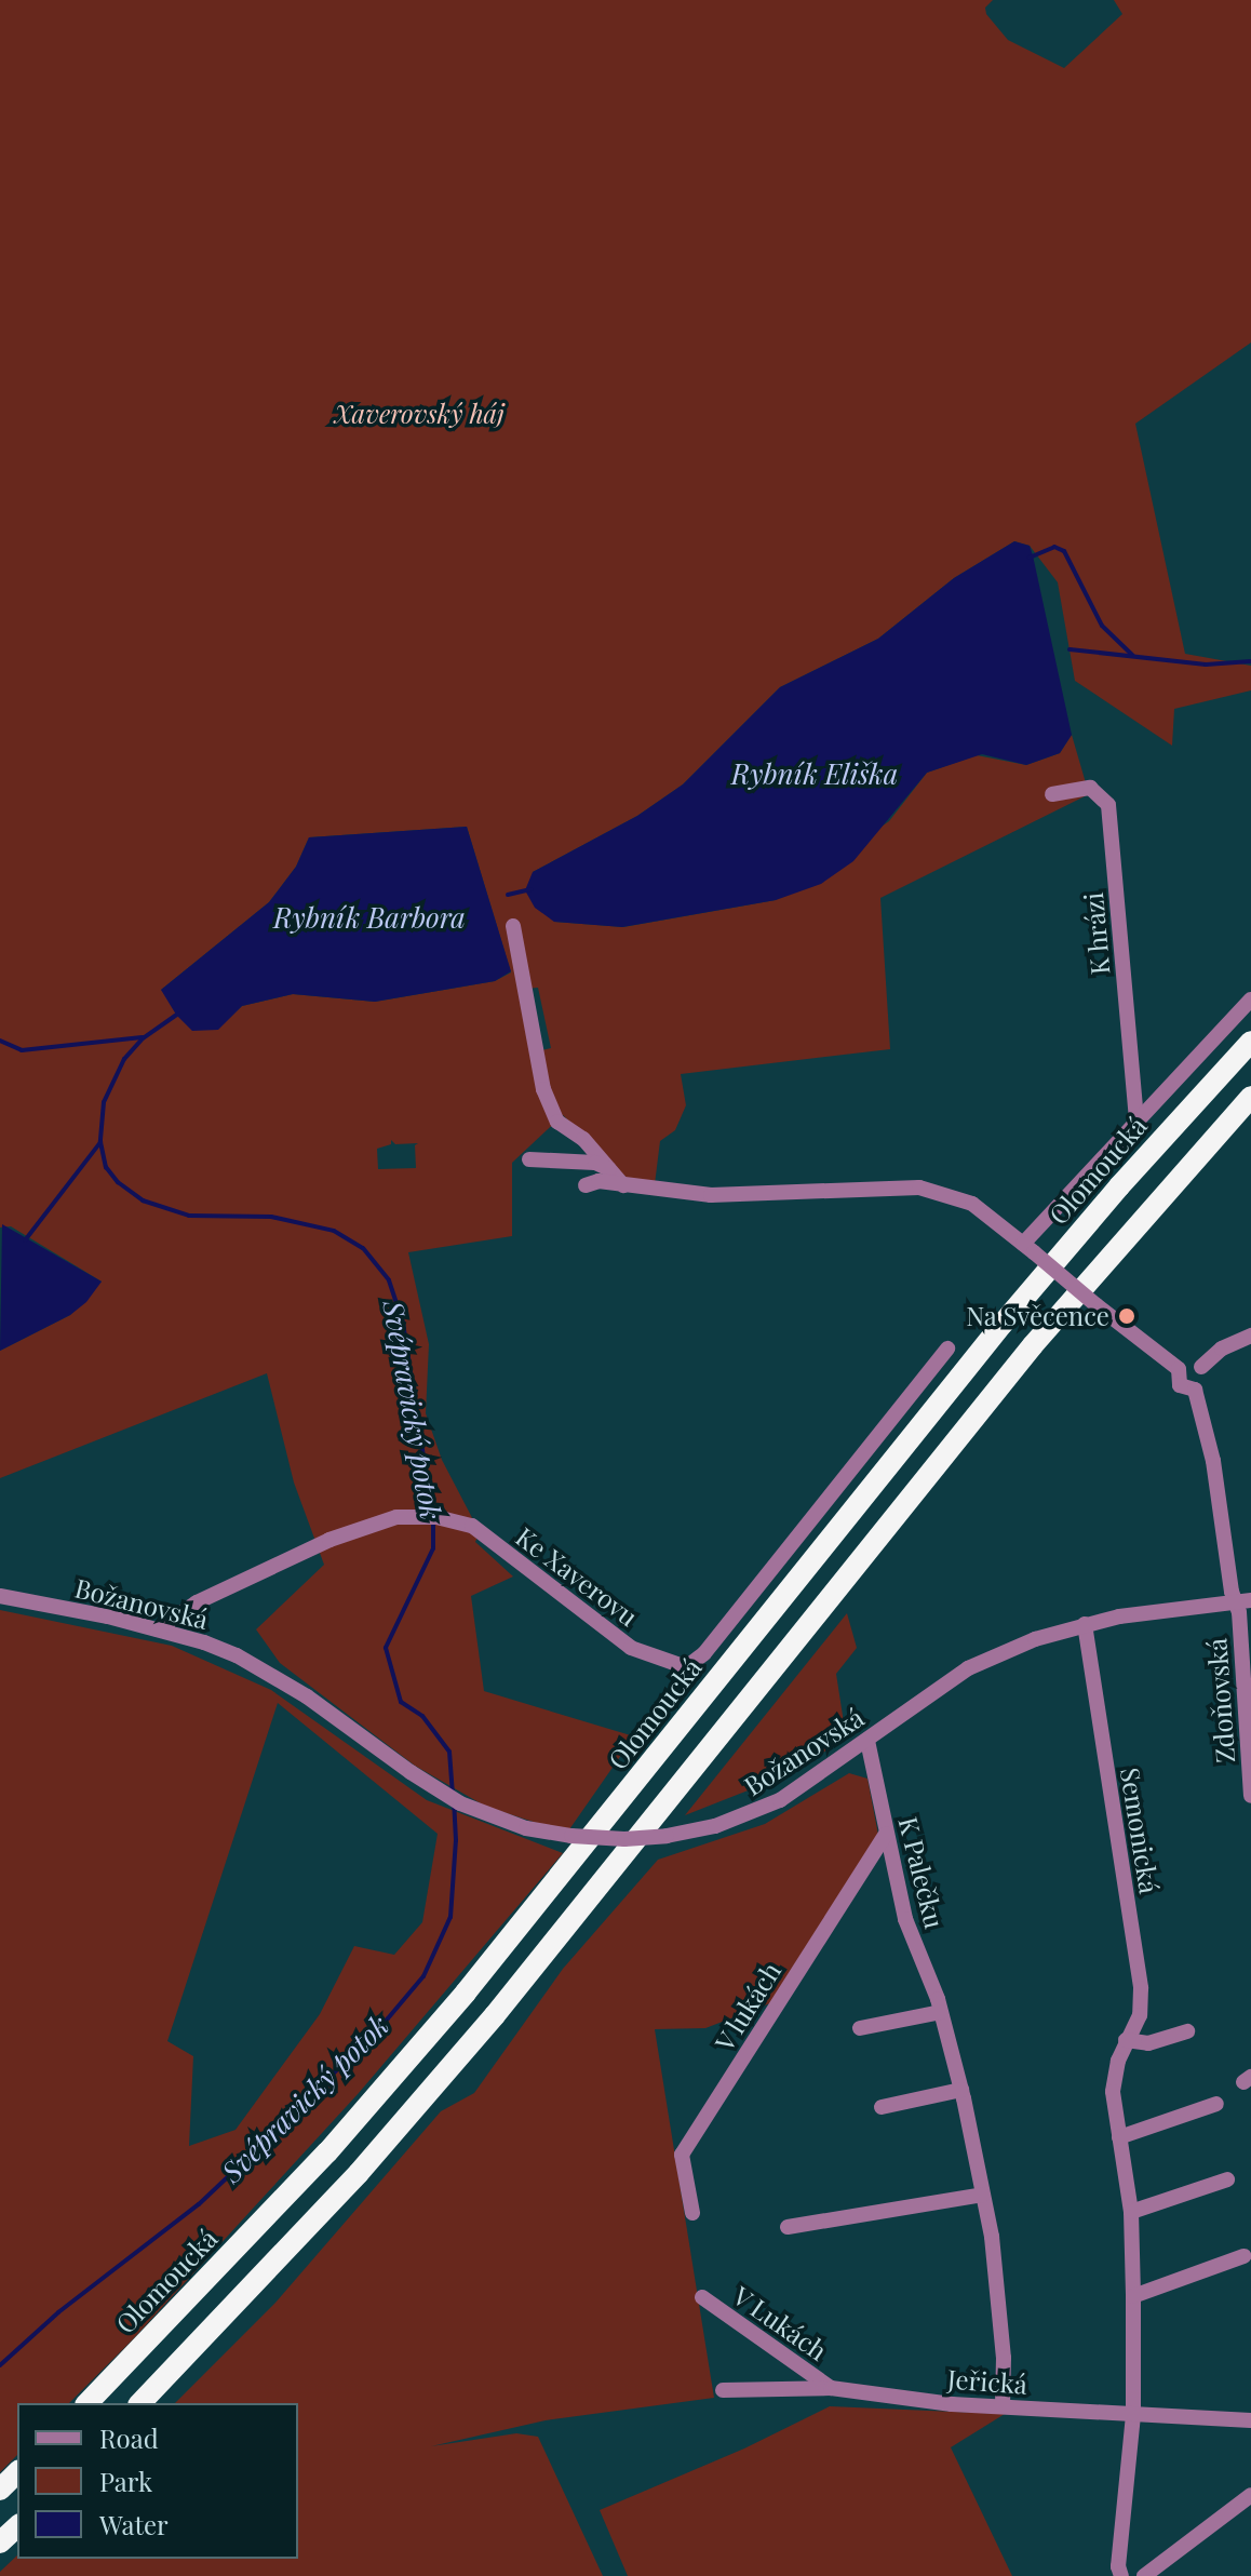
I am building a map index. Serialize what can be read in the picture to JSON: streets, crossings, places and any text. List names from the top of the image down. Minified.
{"streets":{"highway":["Olomoucká"],"street":["K hrázi","Ke Xaverovu","Božanovská","Zdoňovská","Semonická","K Palečku","V lukách","V Lukách","Jeřická"]},"crossings":[["Ke Xaverovu","Božanovská"],["Božanovská","Zdoňovská"],["Božanovská","Semonická"],["Božanovská","K Palečku"],["Semonická","Jeřická"],["K Palečku","V lukách"],["K Palečku","Jeřická"],["V Lukách","Jeřická"]],"water":["Rybník Eliška","Rybník Barbora","Svépravický potok"],"parks":["Xaverovský háj"],"places":["Na Svěcence"],"legend":["Road","Park","Water"]}
